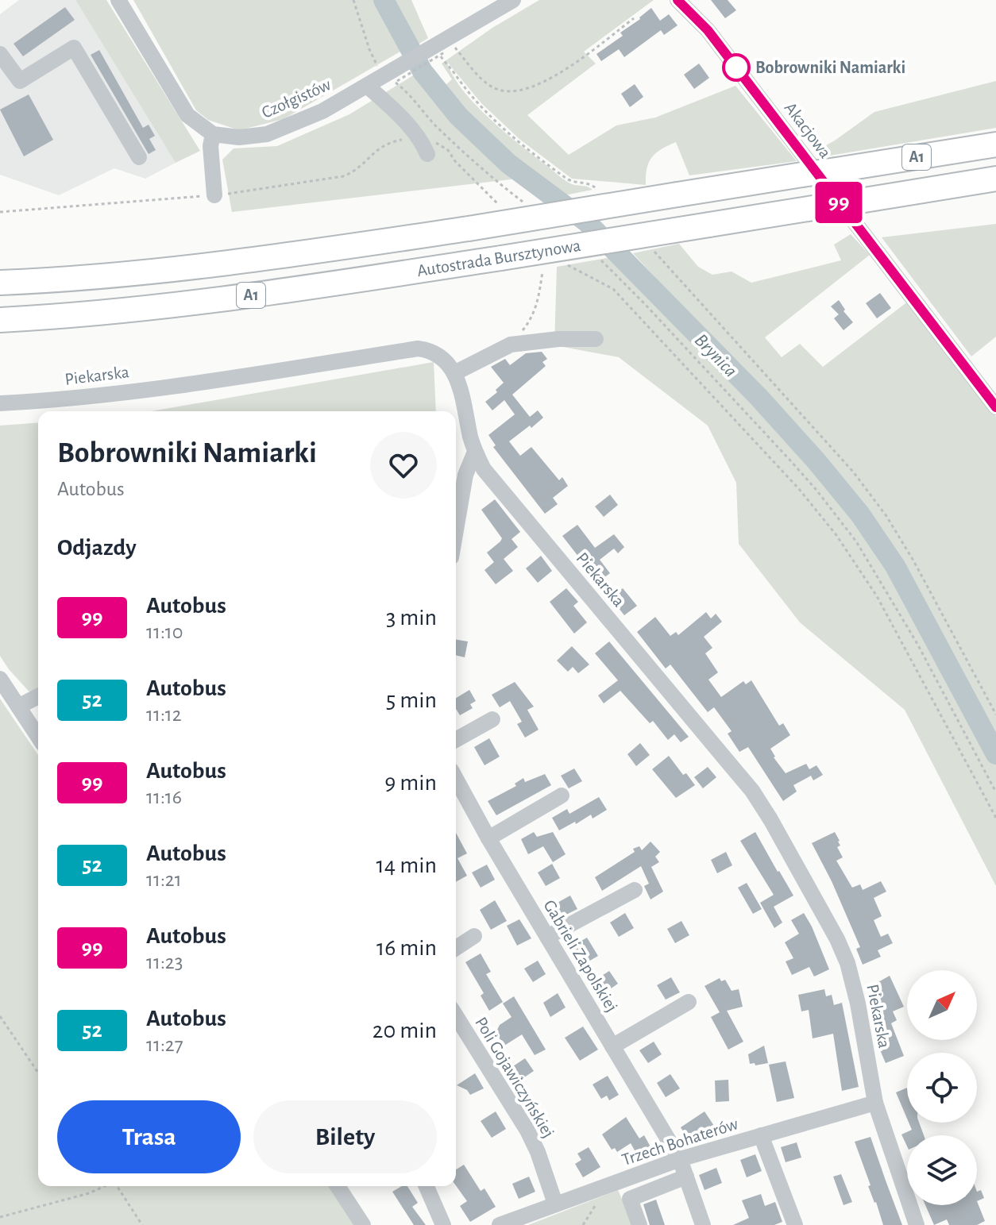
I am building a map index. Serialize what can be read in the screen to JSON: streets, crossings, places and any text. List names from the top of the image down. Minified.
{"streets":{"highway":["A1","Autostrada Bursztynowa"],"street":["Czołgistów","Akacjowa","Piekarska","Gabrieli Zapolskiej","Poli Gojawiczyńskiej","Trzech Bohaterów"]},"crossings":[["Piekarska","Trzech Bohaterów"],["Gabrieli Zapolskiej","Trzech Bohaterów"],["Poli Gojawiczyńskiej","Trzech Bohaterów"]],"water":["Brynica"],"places":["Bobrowniki Namiarki"],"lines":["bus line 99"],"north":"top right","page":{"on_map":"99","heading":[["Bobrowniki Namiarki","Autobus"],"Odjazdy"],"list":[{"mark":"99","name":"Autobus","note":"11:10","value":"3 min"},{"mark":"52","name":"Autobus","note":"11:12","value":"5 min"},{"mark":"99","name":"Autobus","note":"11:16","value":"9 min"},{"mark":"52","name":"Autobus","note":"11:21","value":"14 min"},{"mark":"99","name":"Autobus","note":"11:23","value":"16 min"},{"mark":"52","name":"Autobus","note":"11:27","value":"20 min"}],"buttons":["Trasa","Bilety"]}}
